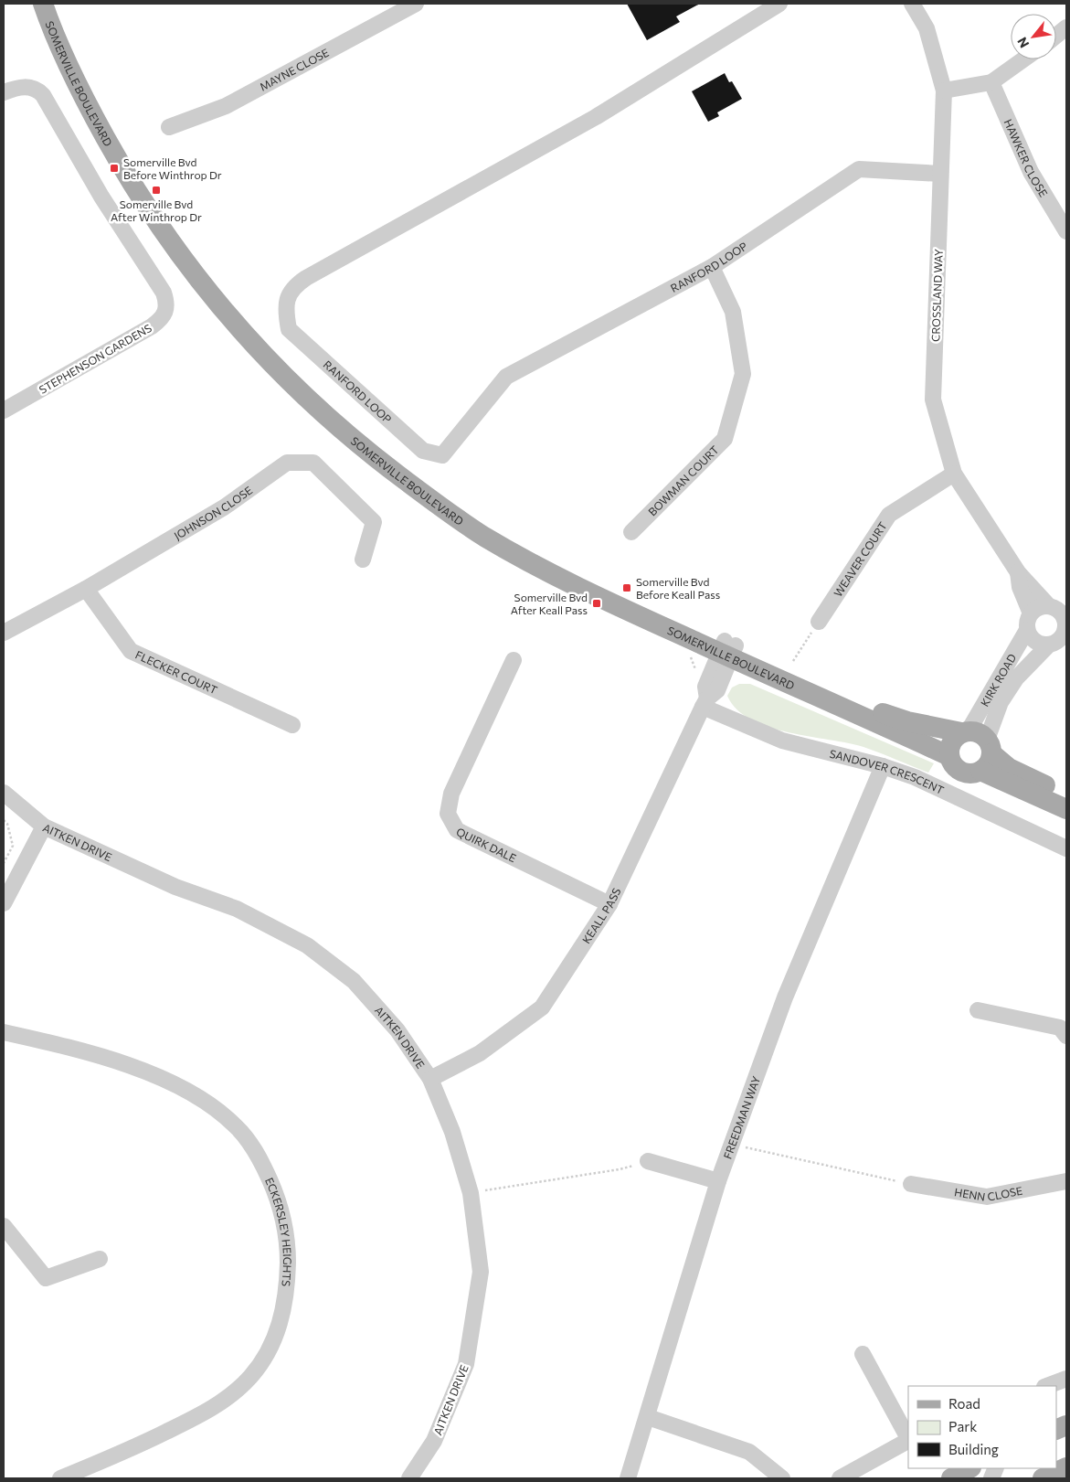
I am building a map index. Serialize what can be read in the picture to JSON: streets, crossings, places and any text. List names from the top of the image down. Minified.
{"streets":{"main road":["SOMERVILLE BOULEVARD"],"street":["MAYNE CLOSE","HAWKER CLOSE","RANFORD LOOP","CROSSLAND WAY","STEPHENSON GARDENS","BOWMAN COURT","JOHNSON CLOSE","WEAVER COURT","FLECKER COURT","KIRK ROAD","SANDOVER CRESCENT","AITKEN DRIVE","QUIRK DALE","KEALL PASS","FREEDMAN WAY","HENN CLOSE","ECKERSLEY HEIGHTS"]},"crossings":[["SOMERVILLE BOULEVARD","KIRK ROAD"],["SOMERVILLE BOULEVARD","KEALL PASS"],["RANFORD LOOP","CROSSLAND WAY"],["RANFORD LOOP","BOWMAN COURT"],["CROSSLAND WAY","WEAVER COURT"],["CROSSLAND WAY","KIRK ROAD"],["JOHNSON CLOSE","FLECKER COURT"],["SANDOVER CRESCENT","KEALL PASS"],["SANDOVER CRESCENT","FREEDMAN WAY"],["AITKEN DRIVE","KEALL PASS"],["QUIRK DALE","KEALL PASS"]],"places":{"transit":["Somerville Bvd Before Winthrop Dr","Somerville Bvd After Winthrop Dr","Somerville Bvd Before Keall Pass","Somerville Bvd After Keall Pass"]},"legend":["Road","Park","Building"],"north":"bottom left"}
